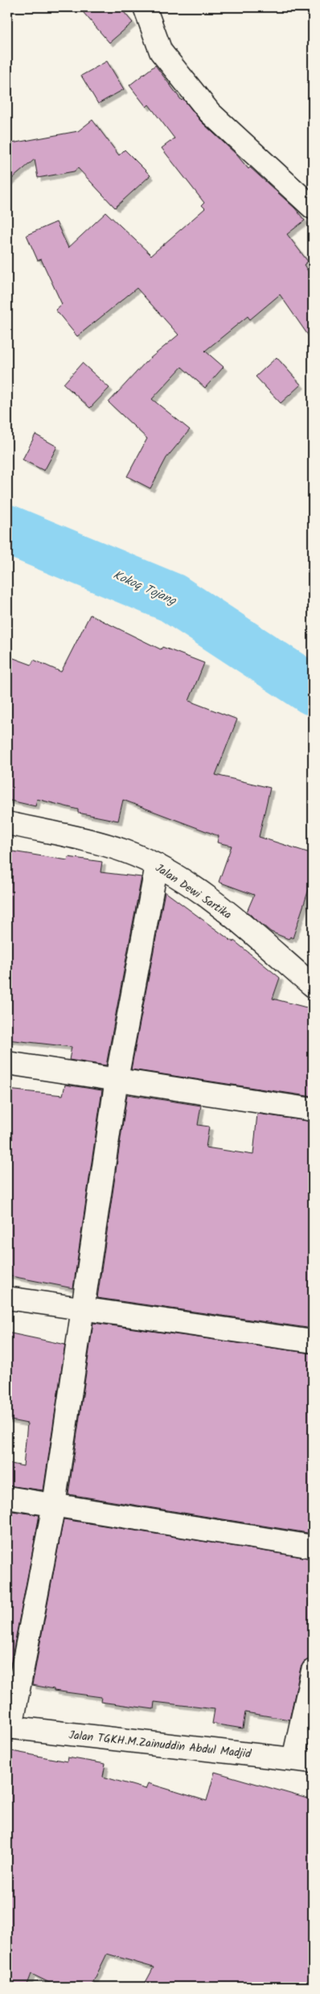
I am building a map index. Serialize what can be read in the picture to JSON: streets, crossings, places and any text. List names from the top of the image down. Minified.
{"streets":{"street":["Jalan Dewi Sartika","Jalan TGKH.M.Zainuddin Abdul Madjid"]},"water":["Kokoq Tojang"]}
